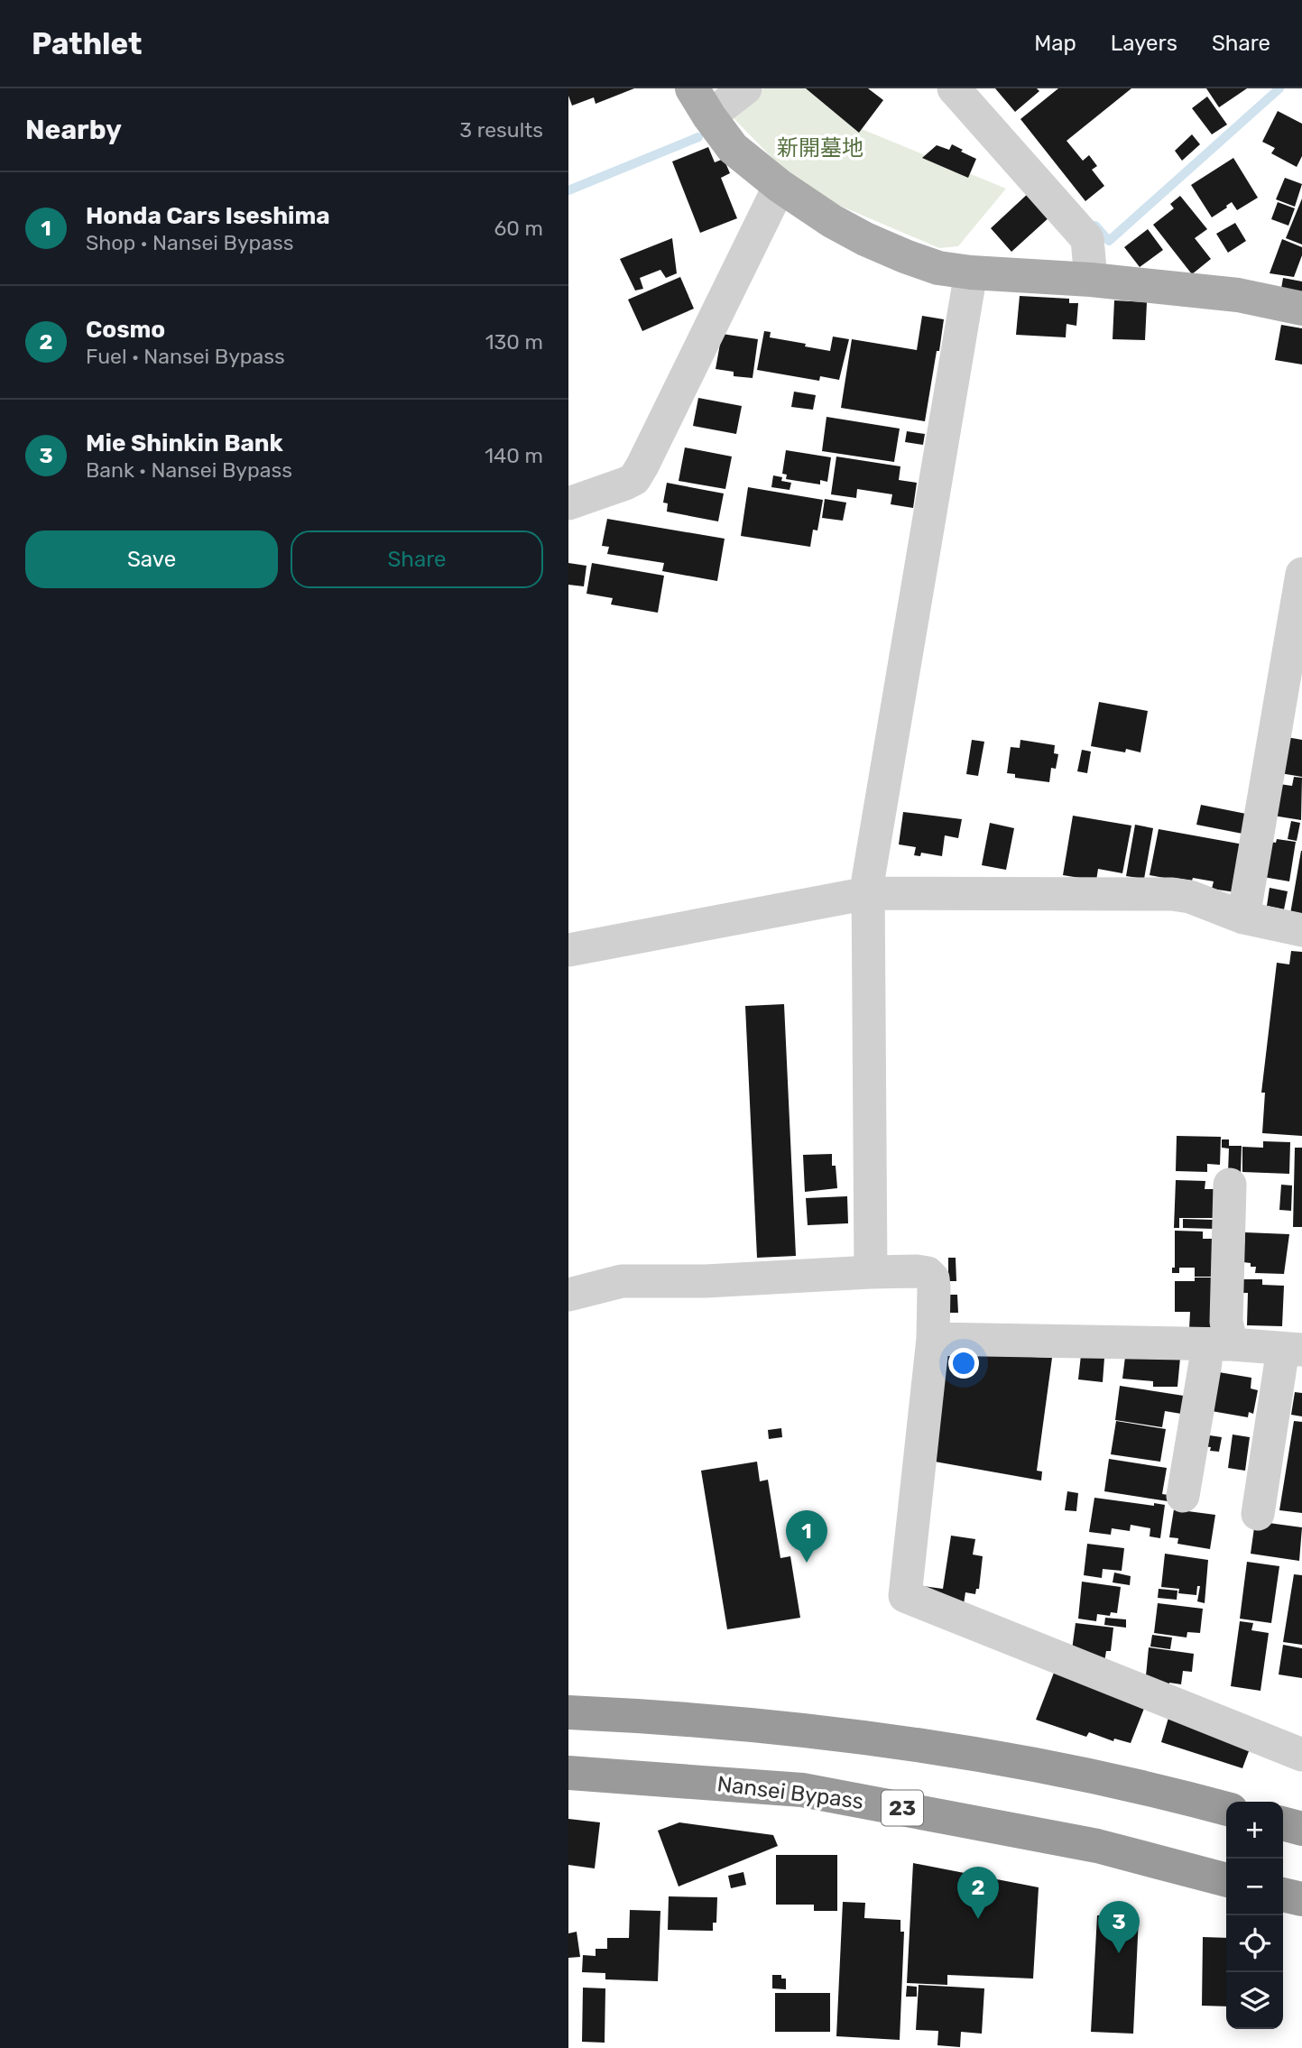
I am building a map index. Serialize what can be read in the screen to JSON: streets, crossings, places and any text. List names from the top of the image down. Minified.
{"streets":{"highway":["Nansei Bypass","23"]},"parks":["新開墓地"],"page":{"header":"Pathlet","nav":["Map","Layers","Share"],"heading":["Nearby","3 results"],"list":[{"mark":"1","name":"Honda Cars Iseshima","note":"Shop · Nansei Bypass","value":"60 m"},{"mark":"2","name":"Cosmo","note":"Fuel · Nansei Bypass","value":"130 m"},{"mark":"3","name":"Mie Shinkin Bank","note":"Bank · Nansei Bypass","value":"140 m"}],"buttons":["Save","Share"],"pins":["1","2","3"],"map_buttons":["+","−"]}}
